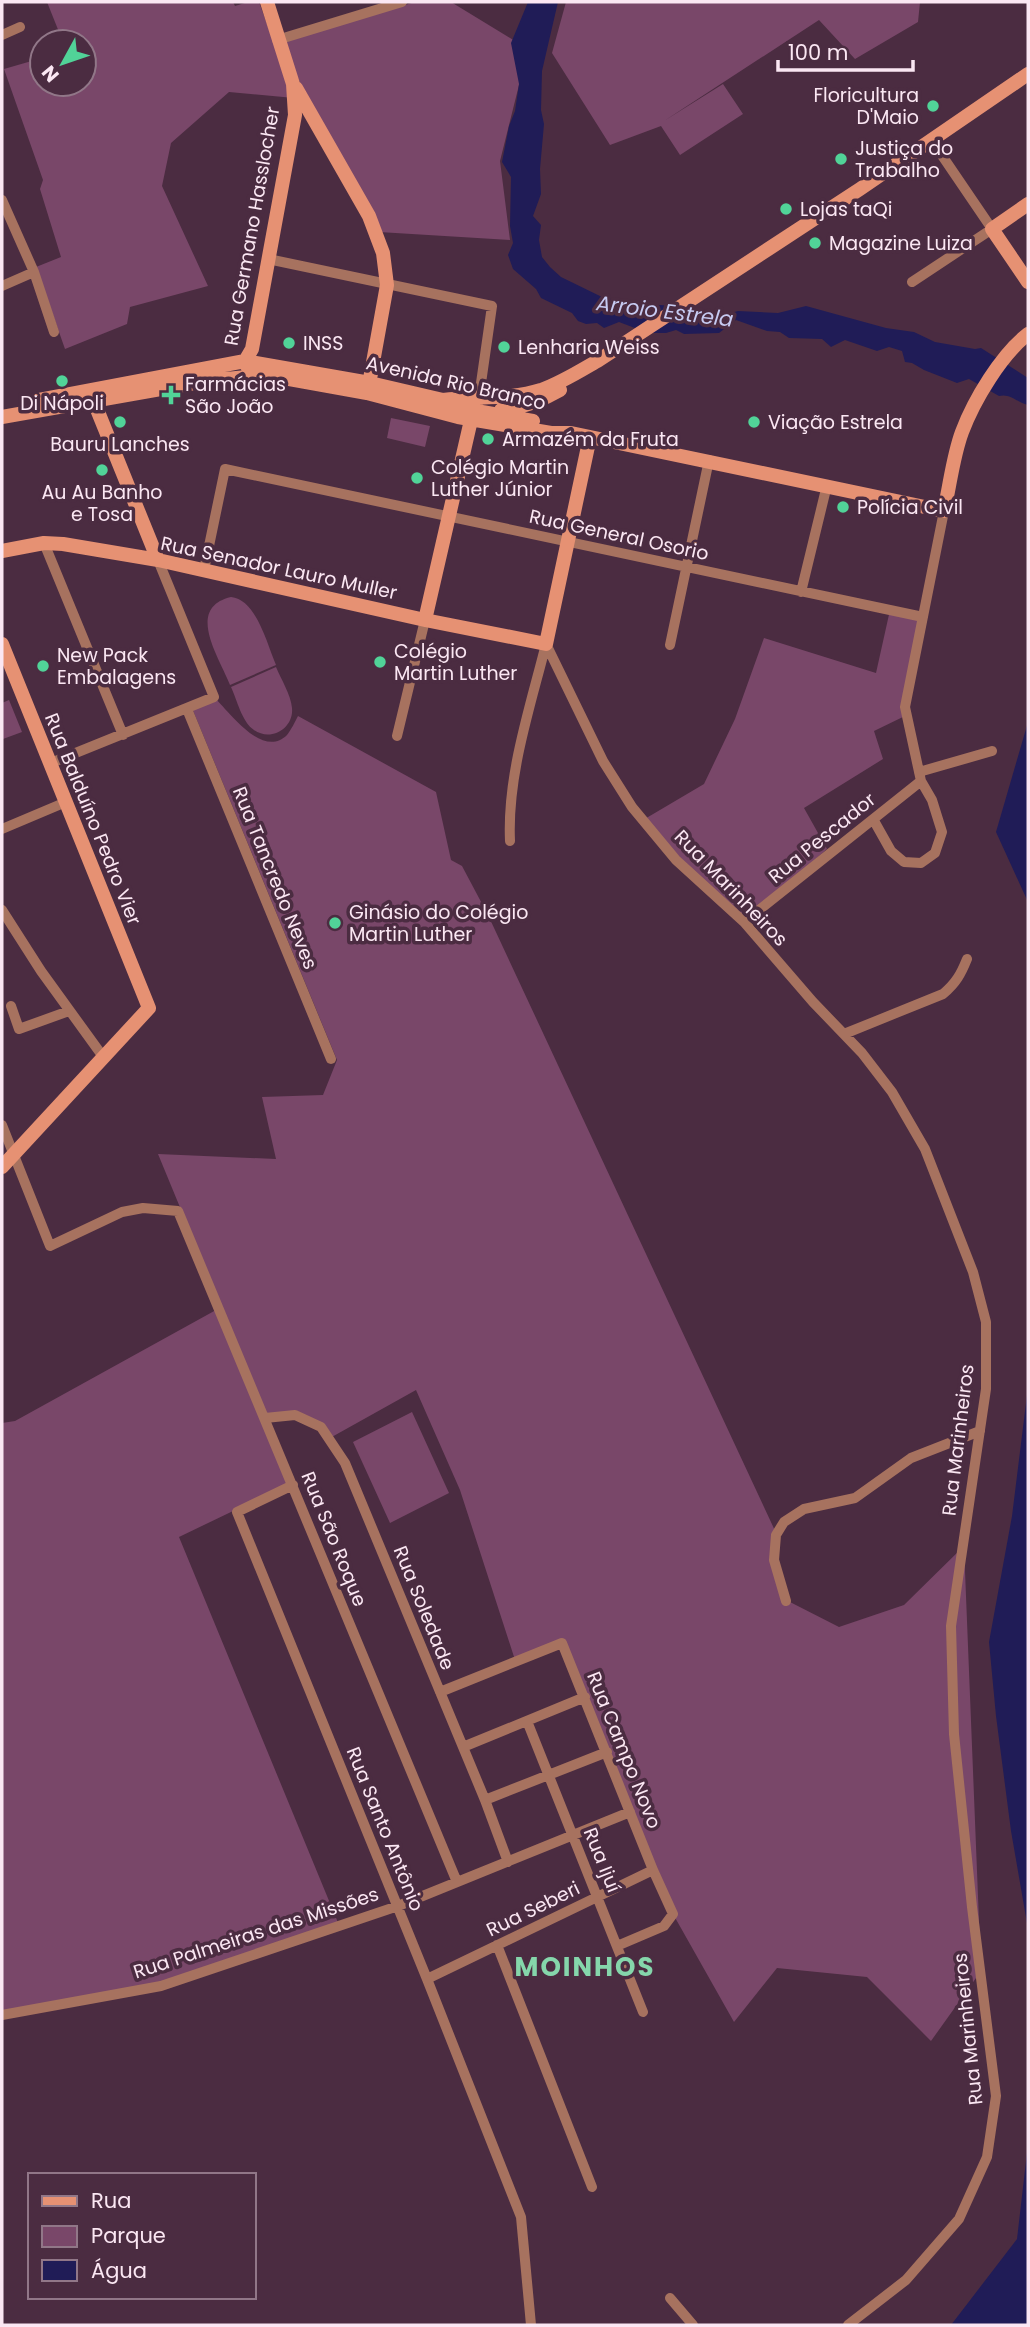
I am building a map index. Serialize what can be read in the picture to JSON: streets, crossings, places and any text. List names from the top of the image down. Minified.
{"streets":{"street":["Rua Germano Hasslocher","Avenida Rio Branco","Rua General Osorio","Rua Senador Lauro Muller","Rua Balduíno Pedro Vier","Rua Pescador","Rua Tancredo Neves","Rua Marinheiros","Rua São Roque","Rua Soledade","Rua Campo Novo","Rua Santo Antônio","Rua Ijuí","Rua Seberi","Rua Palmeiras das Missões"]},"crossings":[["Rua Germano Hasslocher","Avenida Rio Branco"],["Rua General Osorio","Rua Senador Lauro Muller"],["Rua Senador Lauro Muller","Rua Marinheiros"],["Rua Pescador","Rua Marinheiros"],["Rua São Roque","Rua Soledade"],["Rua São Roque","Rua Santo Antônio"],["Rua São Roque","Rua Palmeiras das Missões"],["Rua Soledade","Rua Campo Novo"],["Rua Soledade","Rua Palmeiras das Missões"],["Rua Campo Novo","Rua Ijuí"],["Rua Campo Novo","Rua Seberi"],["Rua Campo Novo","Rua Palmeiras das Missões"],["Rua Santo Antônio","Rua Seberi"],["Rua Santo Antônio","Rua Palmeiras das Missões"],["Rua Ijuí","Rua Seberi"],["Rua Ijuí","Rua Palmeiras das Missões"]],"districts":["MOINHOS"],"water":["Arroio Estrela"],"places":{"other":["Floricultura D'Maio","Justiça do Trabalho","Lojas taQi","Magazine Luiza","INSS","Lenharia Weiss","Di Nápoli","Bauru Lanches","Viação Estrela","Armazém da Fruta","Au Au Banho e Tosa","Colégio Martin Luther Júnior","Polícia Civil","Colégio Martin Luther","New Pack Embalagens","Ginásio do Colégio Martin Luther"],"health":["Farmácias São João"]},"legend":["Rua","Parque","Água"],"scale_bar":"100 m","north":"bottom left"}
